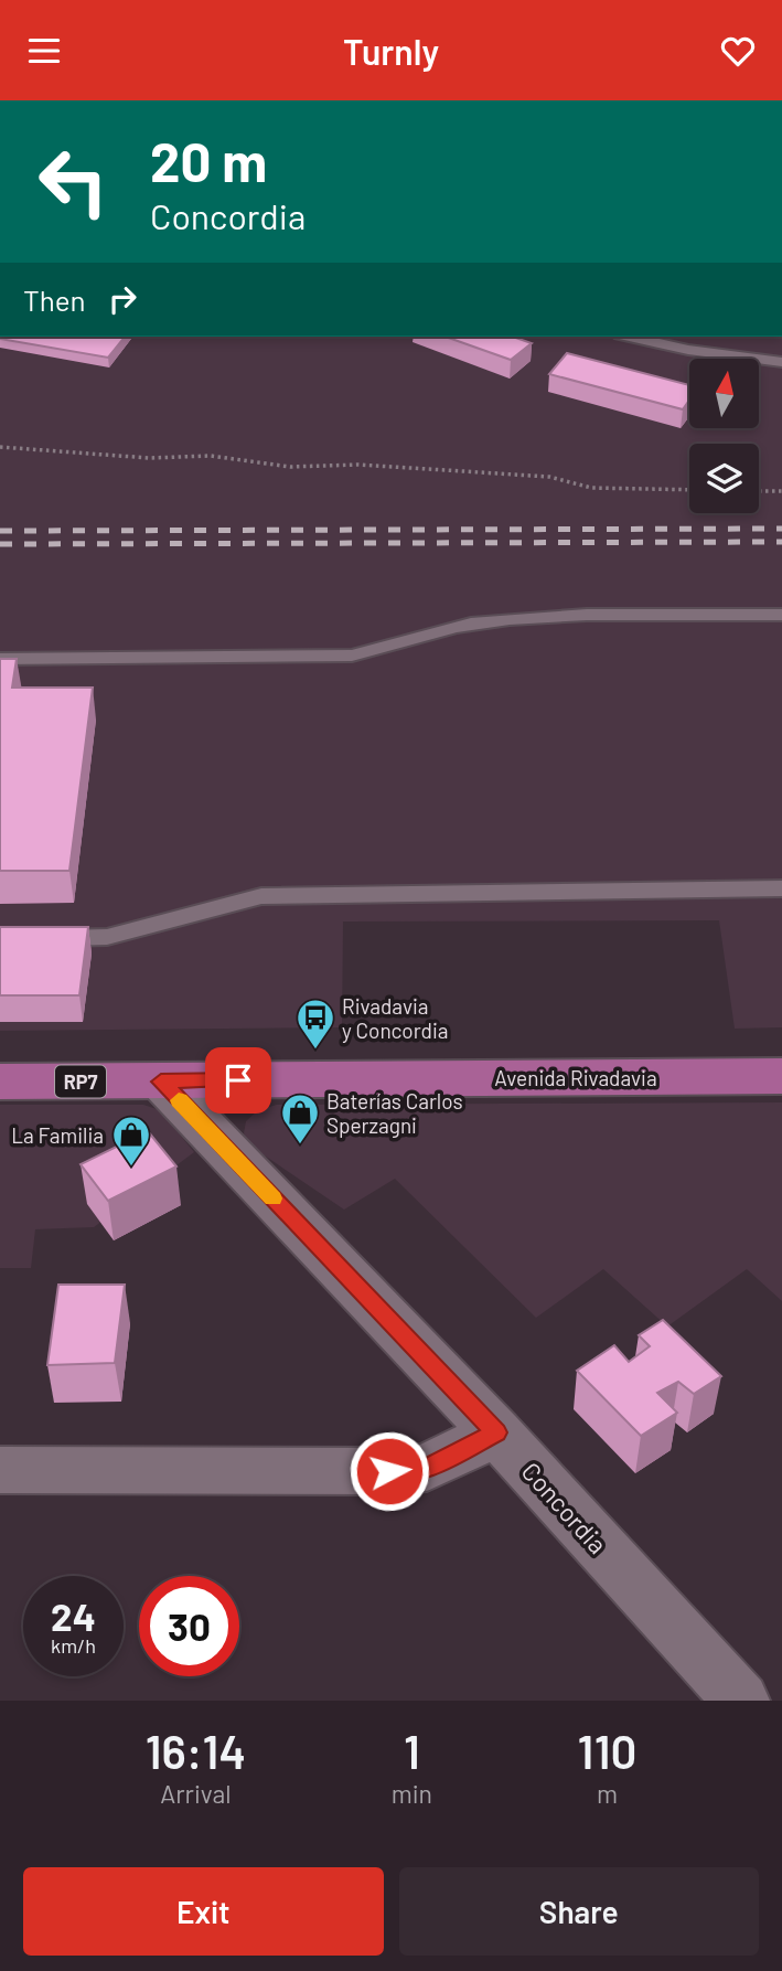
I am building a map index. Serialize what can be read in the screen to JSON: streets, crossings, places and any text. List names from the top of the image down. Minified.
{"streets":{"main road":["Avenida Rivadavia","RP7"],"street":["Concordia"]},"crossings":[["Avenida Rivadavia","Concordia"]],"places":{"bus stop":["Rivadavia y Concordia"],"shop":["Baterías Carlos Sperzagni","La Familia"]},"north":"top","page":{"header":"Turnly","turn":["20 m","Concordia"],"then":"Then","speed":"24 km/h","limit":"30","eta":["16:14","Arrival","1","min","110","m"],"buttons":["Exit","Share"]}}
